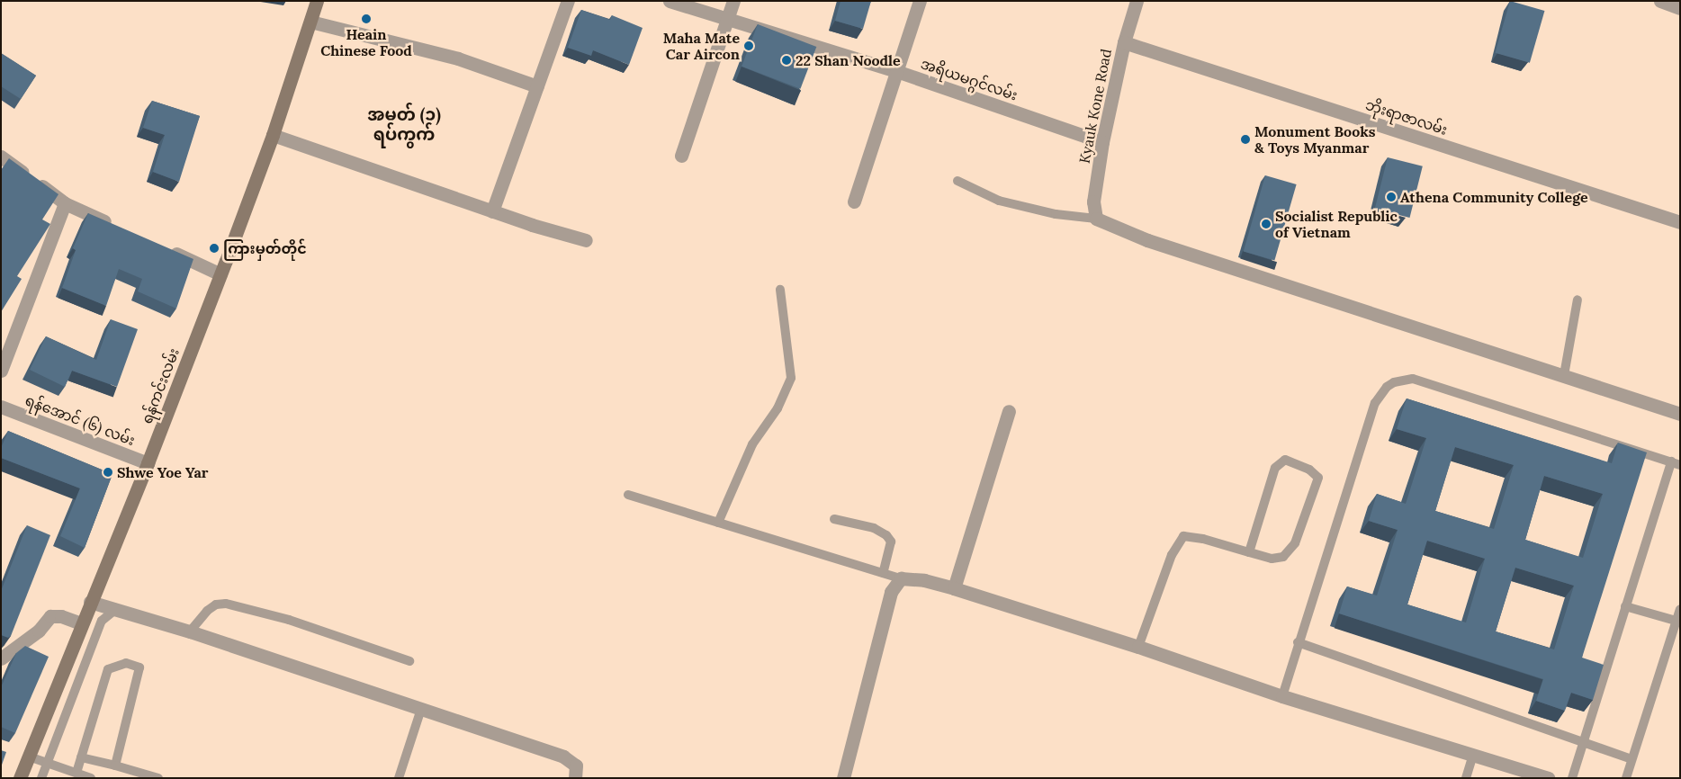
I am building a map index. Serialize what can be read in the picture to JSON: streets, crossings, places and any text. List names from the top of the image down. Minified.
{"streets":{"main road":["ရန်ကင်းလမ်း"],"street":["အရိယမဂ္ဂင်လမ်း","Kyauk Kone Road","ဘိုးရာဇာလမ်း","ရန်အောင် (၆) လမ်း"]},"crossings":[["အရိယမဂ္ဂင်လမ်း","Kyauk Kone Road"],["Kyauk Kone Road","ဘိုးရာဇာလမ်း"],["ရန်ကင်းလမ်း","ရန်အောင် (၆) လမ်း"]],"districts":["အမှတ် (၁) ရပ်ကွက်"],"places":["Heain Chinese Food","Maha Mate Car Aircon","22 Shan Noodle","Monument Books & Toys Myanmar","Athena Community College","Socialist Republic of Vietnam","ကြားမှတ်တိုင်","Shwe Yoe Yar"]}
